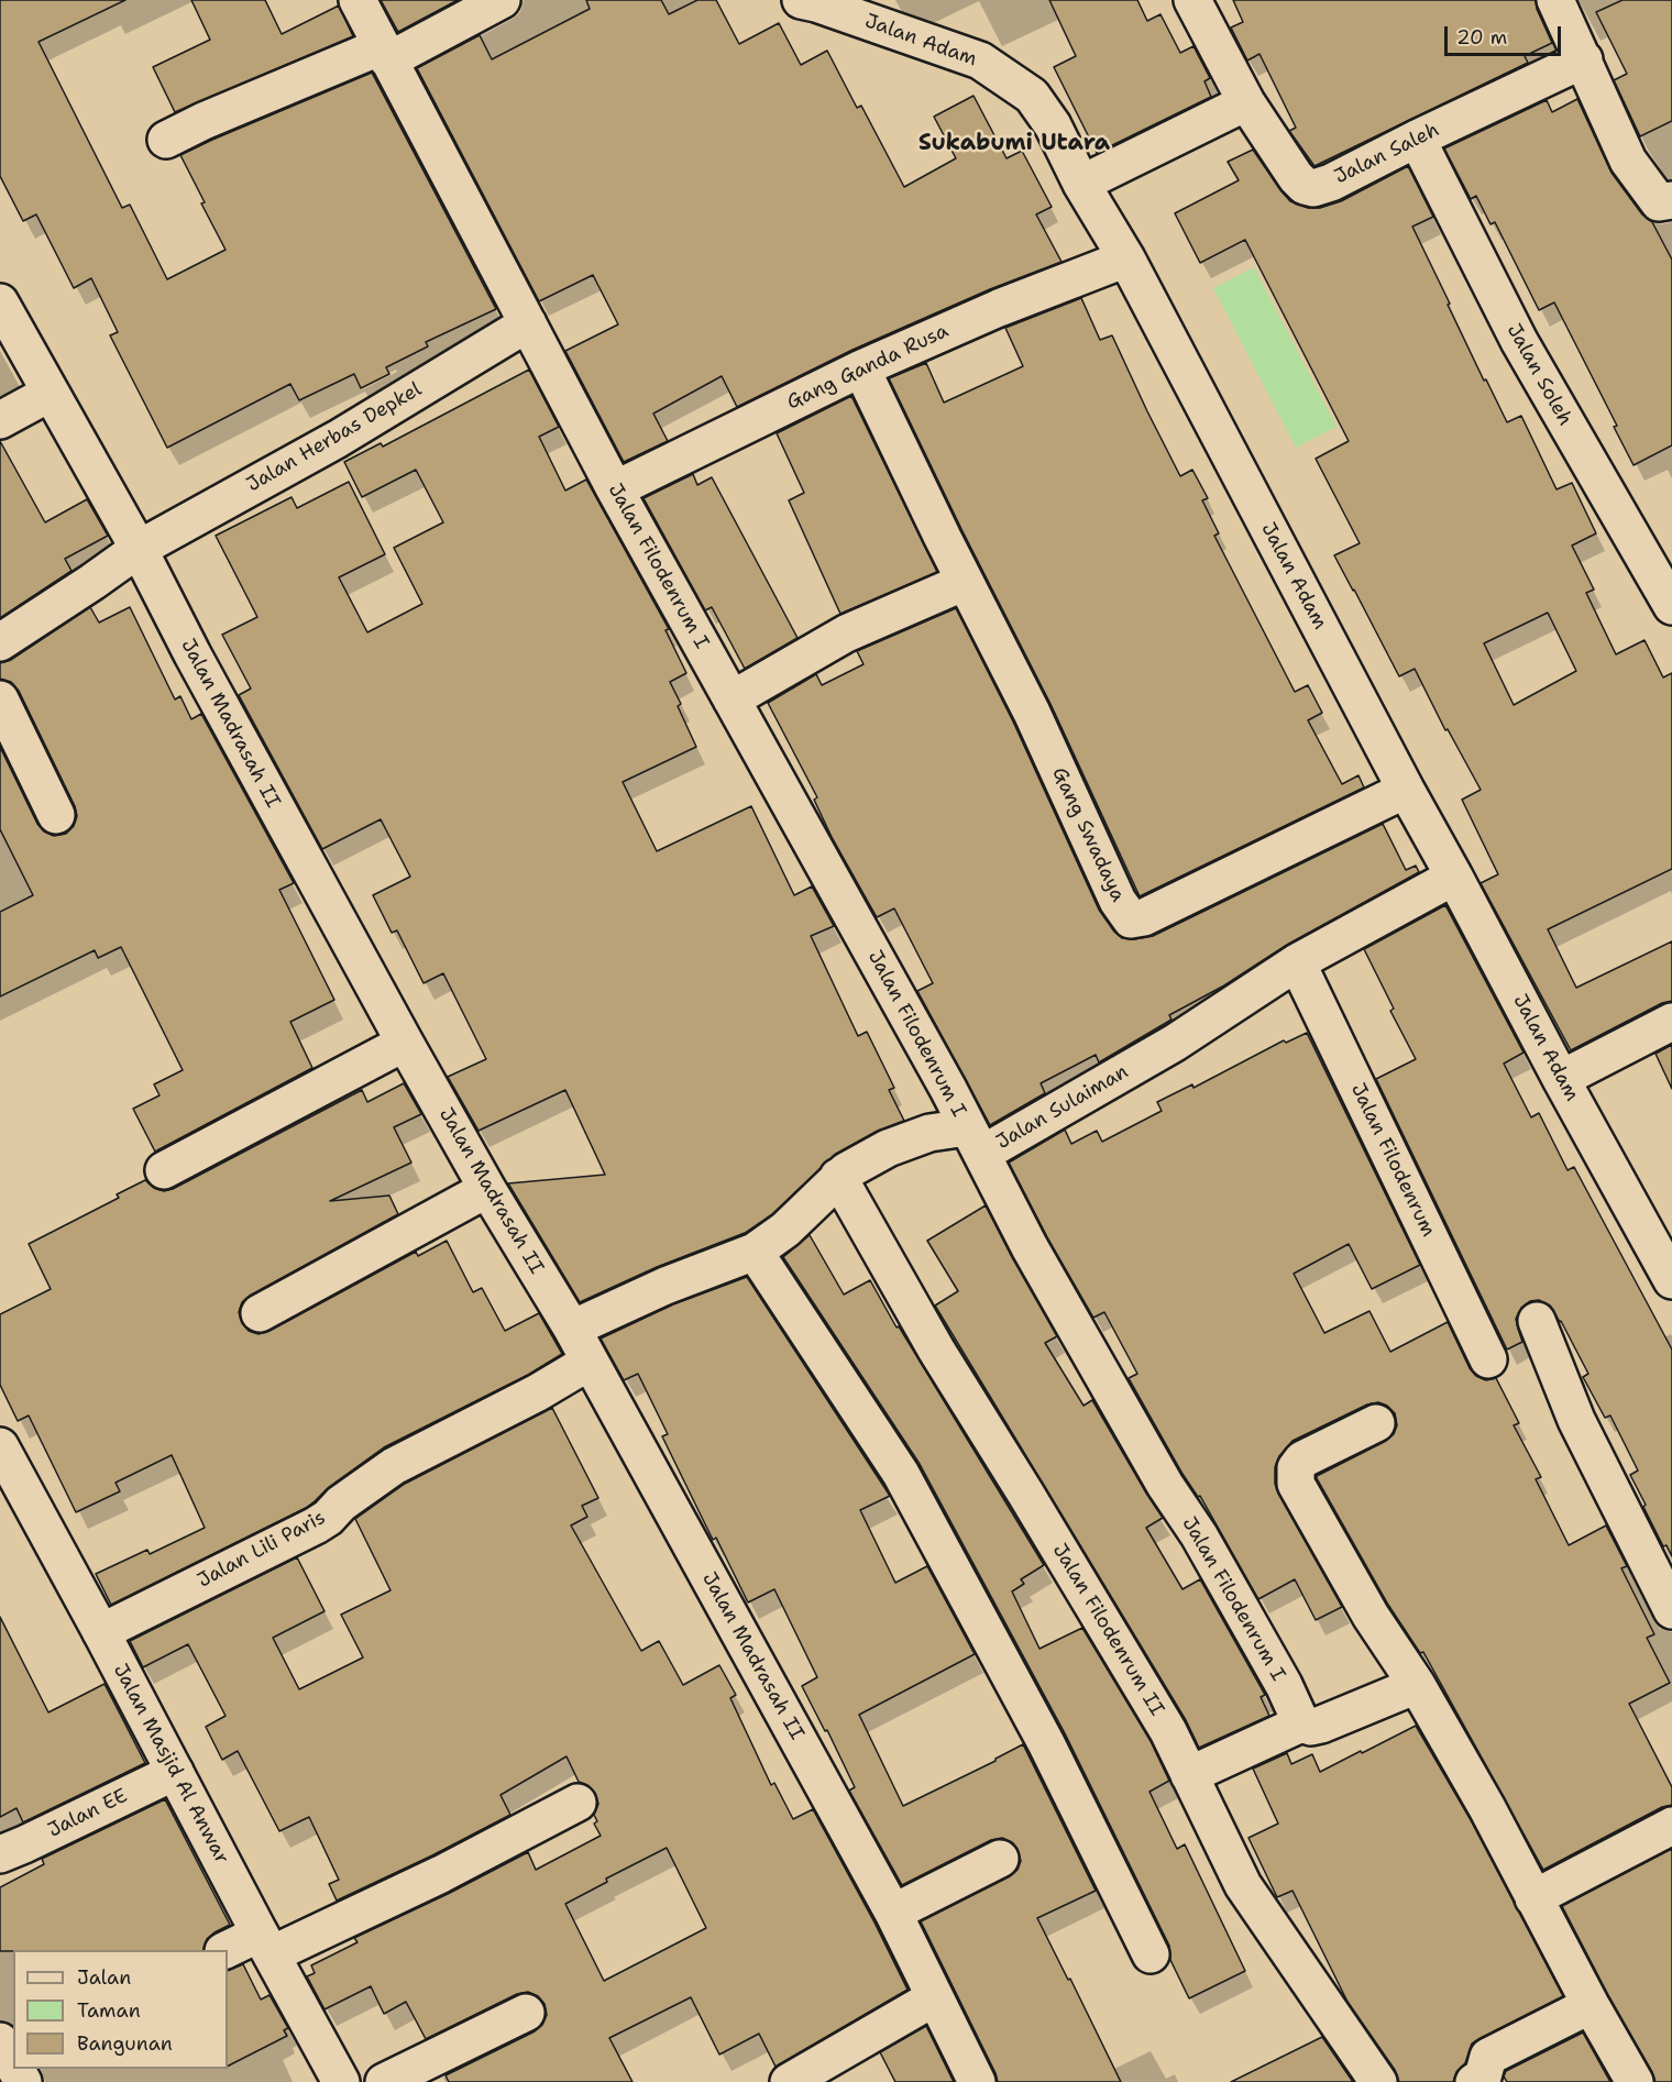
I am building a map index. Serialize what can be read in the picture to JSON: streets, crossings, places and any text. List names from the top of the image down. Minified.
{"streets":{"street":["Jalan Adam","Jalan Saleh","Gang Ganda Rusa","Jalan Soleh","Jalan Herbas Depkel","Jalan Filodenrum I","Jalan Madrasah II","Gang Swadaya","Jalan Sulaiman","Jalan Filodenrum","Jalan Lili Paris","Jalan Filodenrum II","Jalan Masjid Al Anwar","Jalan EE"]},"crossings":[["Jalan Adam","Gang Ganda Rusa"],["Jalan Adam","Gang Swadaya"],["Jalan Adam","Jalan Sulaiman"],["Jalan Saleh","Jalan Soleh"],["Gang Ganda Rusa","Jalan Filodenrum I"],["Gang Ganda Rusa","Gang Swadaya"],["Jalan Herbas Depkel","Jalan Filodenrum I"],["Jalan Herbas Depkel","Jalan Madrasah II"],["Jalan Filodenrum I","Jalan Sulaiman"],["Jalan Madrasah II","Jalan Sulaiman"],["Jalan Madrasah II","Jalan Lili Paris"],["Jalan Sulaiman","Jalan Filodenrum"],["Jalan Sulaiman","Jalan Filodenrum II"],["Jalan Lili Paris","Jalan Masjid Al Anwar"],["Jalan Masjid Al Anwar","Jalan EE"]],"districts":["Sukabumi Utara"],"legend":["Jalan","Taman","Bangunan"],"scale_bar":"20 m"}
